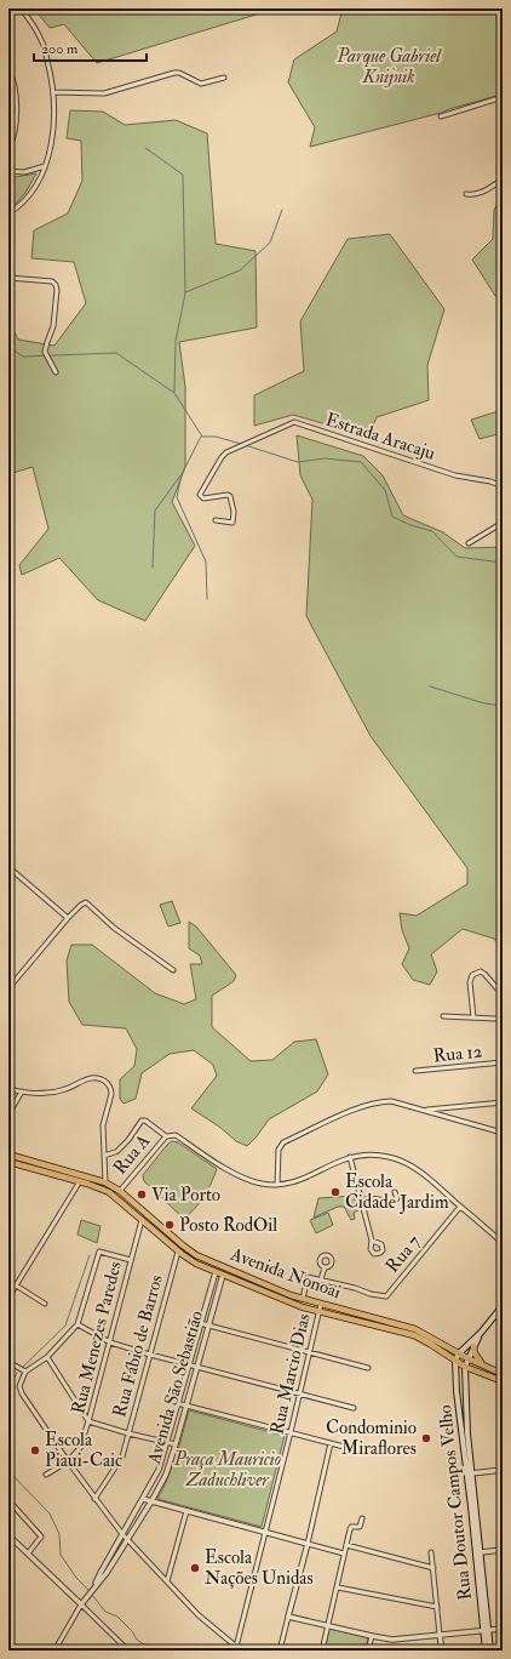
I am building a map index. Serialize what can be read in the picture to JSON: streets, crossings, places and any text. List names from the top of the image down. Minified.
{"streets":{"main road":["Avenida Nonoai","Rua Doutor Campos Velho"],"street":["Estrada Aracaju","Rua 12","Rua A","Rua 7","Rua Menezes Paredes","Rua Fábio de Barros","Rua Marcio Dias","Avenida São Sebastião"]},"crossings":[["Rua A","Avenida Nonoai"],["Avenida Nonoai","Rua Menezes Paredes"],["Avenida Nonoai","Rua Fábio de Barros"],["Avenida Nonoai","Rua Marcio Dias"],["Avenida Nonoai","Avenida São Sebastião"],["Avenida Nonoai","Rua Doutor Campos Velho"]],"parks":["Parque Gabriel Knijnik","Praça Mauricio Zaduchliver"],"places":["Escola Cidade Jardim","Via Porto","Posto RodOil","Condominio Miraflores","Escola Piaui-Caic","Escola Nações Unidas"],"scale_bar":"200 m"}
